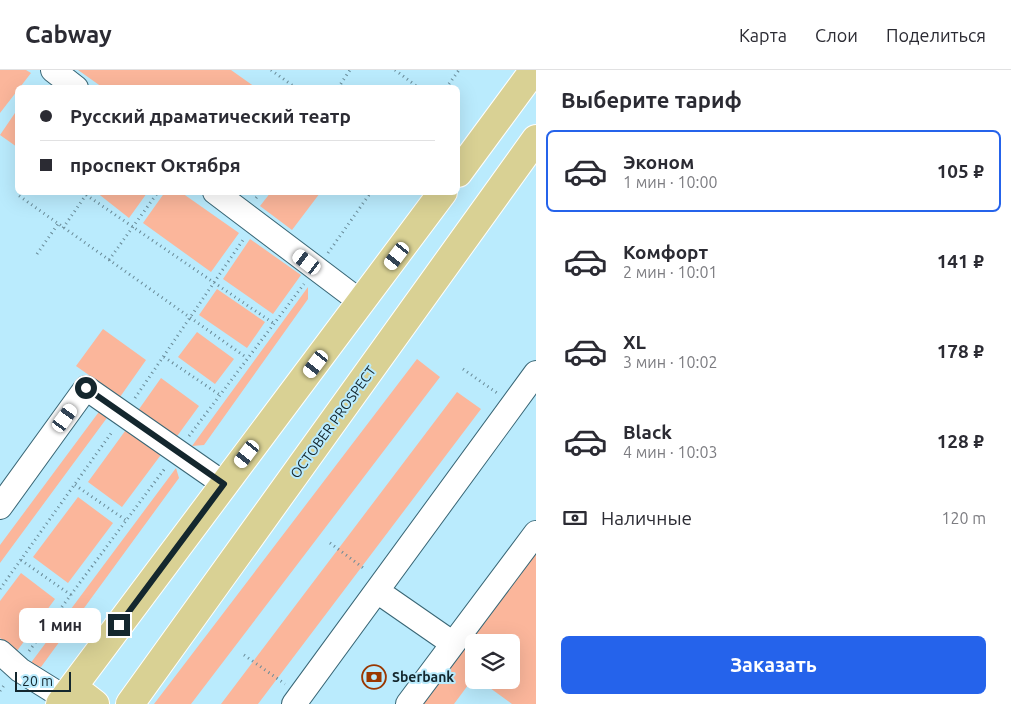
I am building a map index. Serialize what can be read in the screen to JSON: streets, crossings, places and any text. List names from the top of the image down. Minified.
{"streets":{"main road":["OCTOBER PROSPECT"]},"places":{"bank":["Sberbank"]},"scale_bar":"20 m","page":{"header":"Cabway","nav":["Карта","Слои","Поделиться"],"heading":"Выберите тариф","banner":["Русский драматический театр","проспект Октября"],"list":[{"name":"Эконом","note":"1 мин · 10:00","value":"105 ₽"},{"name":"Комфорт","note":"2 мин · 10:01","value":"141 ₽"},{"name":"XL","note":"3 мин · 10:02","value":"178 ₽"},{"name":"Black","note":"4 мин · 10:03","value":"128 ₽"}],"pay":["Наличные","120 m"],"bubble":"1 мин","buttons":"Заказать","scale":"20 m"}}
